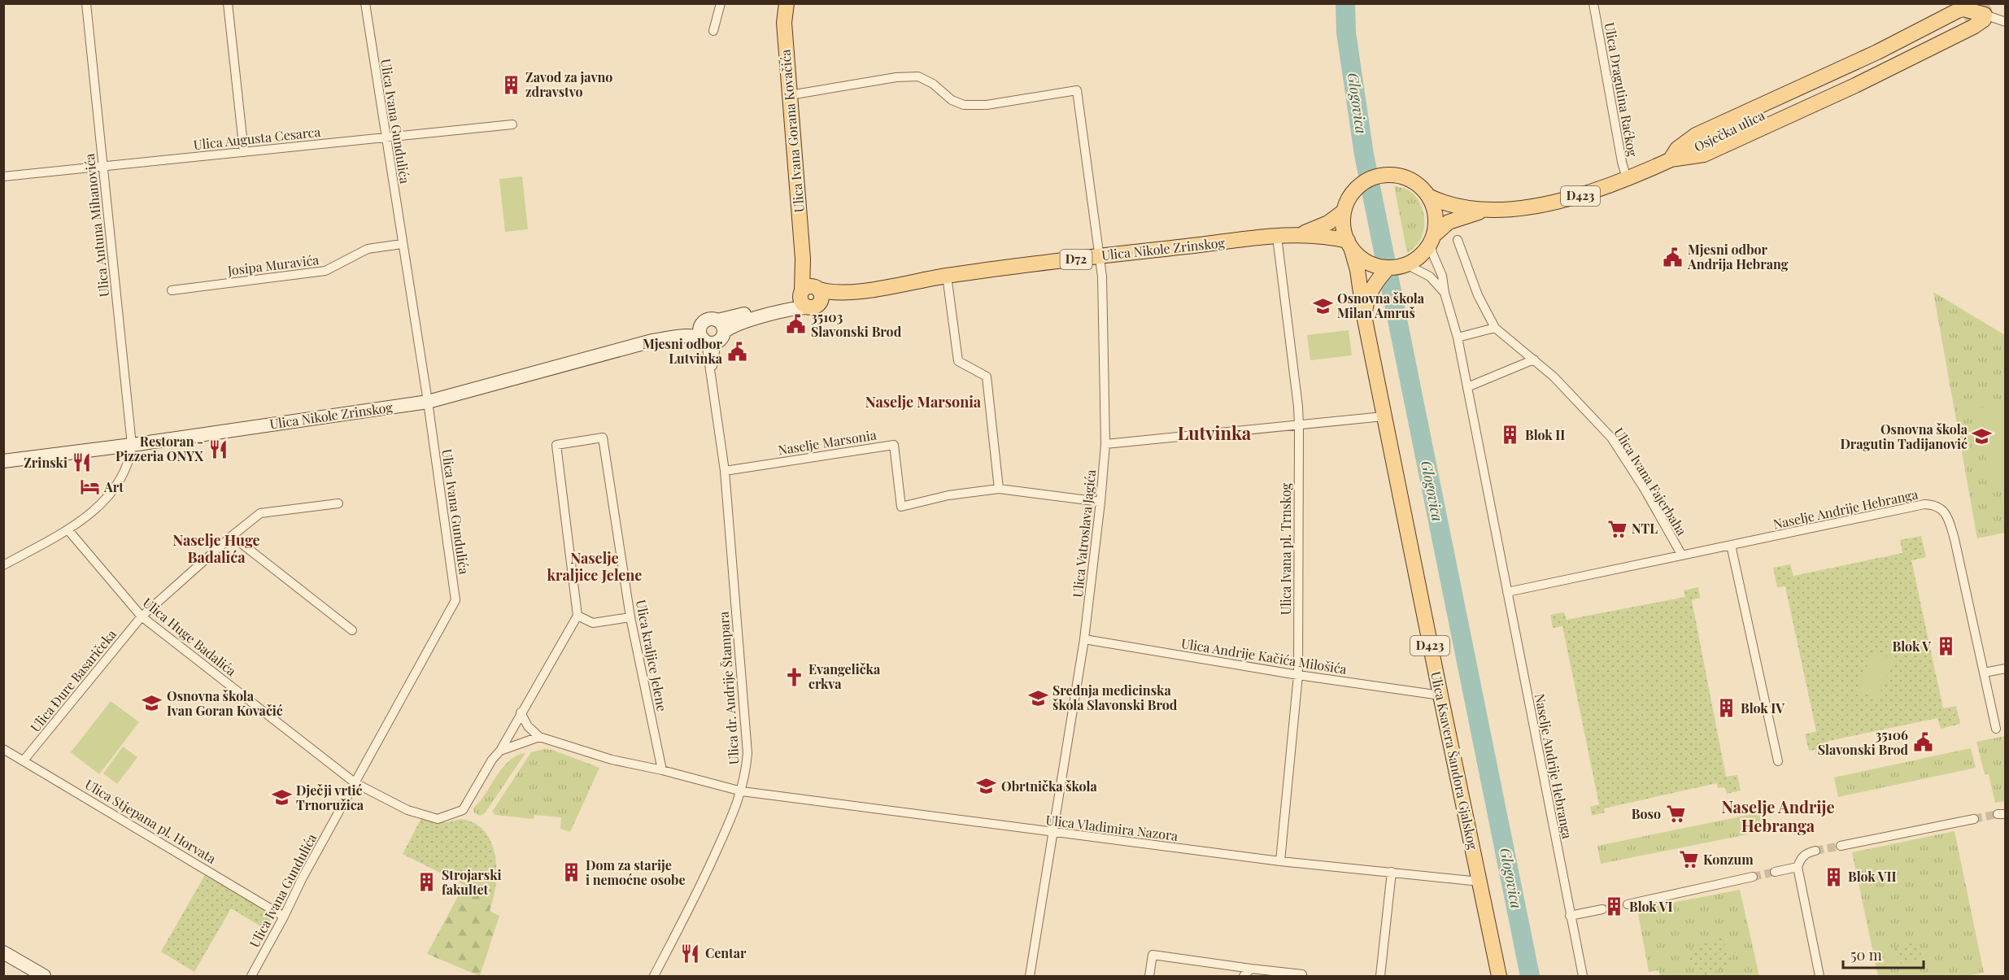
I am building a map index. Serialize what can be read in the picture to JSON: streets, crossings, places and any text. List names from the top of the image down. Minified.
{"streets":{"main road":["Ulica Ivana Gorana Kovačića","Osječka ulica","D423","Ulica Nikole Zrinskog","D72","Ulica Ksavera Šandora Gjalskog"],"street":["Ulica Dragutina Raćkog","Ulica Ivana Gundulića","Ulica Augusta Cesarca","Ulica Antuna Mihanovića","Josipa Muravića","Naselje Marsonia","Ulica Ivana Fajerbaha","Naselje Andrije Hebranga","Ulica Vatroslava Jagića","Ulica Ivana pl. Trnskog","Ulica Huge Badalića","Ulica kraljice Jelene","Ulica Andrije Kačića Milošića","Ulica Đure Basaričeka","Ulica dr. Andrije Štampara","Ulica Stjepana pl. Horvata","Ulica Vladimira Nazora"]},"crossings":[["Ulica Dragutina Raćkog","Osječka ulica"],["Ulica Ivana Gundulića","Ulica Augusta Cesarca"],["Ulica Ivana Gundulića","Ulica Nikole Zrinskog"],["Ulica Ivana Gundulića","Josipa Muravića"],["Ulica Ivana Gundulića","Ulica Huge Badalića"],["Ulica Ivana Gundulića","Ulica Stjepana pl. Horvata"],["Ulica Ivana Gorana Kovačića","Ulica Nikole Zrinskog"],["Ulica Ivana Gorana Kovačića","Ulica Vatroslava Jagića"],["Osječka ulica","D423"],["Osječka ulica","Ulica Nikole Zrinskog"],["Osječka ulica","Naselje Andrije Hebranga"],["Ulica Augusta Cesarca","Ulica Antuna Mihanovića"],["D423","Ulica Nikole Zrinskog"],["D423","Naselje Andrije Hebranga"],["D423","Ulica Ksavera Šandora Gjalskog"],["Ulica Antuna Mihanovića","Ulica Nikole Zrinskog"],["Ulica Nikole Zrinskog","Naselje Andrije Hebranga"],["Ulica Nikole Zrinskog","Ulica Vatroslava Jagića"],["Ulica Nikole Zrinskog","Ulica Ivana pl. Trnskog"],["Ulica Nikole Zrinskog","Ulica dr. Andrije Štampara"],["Naselje Marsonia","Ulica dr. Andrije Štampara"],["Ulica Ivana Fajerbaha","Naselje Andrije Hebranga"],["Ulica Vatroslava Jagića","Ulica Andrije Kačića Milošića"],["Ulica Vatroslava Jagića","Ulica Vladimira Nazora"],["Ulica Ivana pl. Trnskog","Ulica Andrije Kačića Milošića"],["Ulica Ivana pl. Trnskog","Ulica Vladimira Nazora"],["Ulica Huge Badalića","Ulica Đure Basaričeka"],["Ulica Andrije Kačića Milošića","Ulica Ksavera Šandora Gjalskog"],["Ulica Đure Basaričeka","Ulica Stjepana pl. Horvata"],["Ulica dr. Andrije Štampara","Ulica Vladimira Nazora"],["Ulica Ksavera Šandora Gjalskog","Ulica Vladimira Nazora"]],"districts":["Naselje Marsonia","Lutvinka","Naselje Huge Badalića","Naselje kraljice Jelene","Naselje Andrije Hebranga"],"water":["Glogovica"],"places":{"building":["Zavod za javno zdravstvo","Blok II","Blok V","Blok IV","Dom za starije i nemoćne osobe","Blok VII","Strojarski fakultet","Blok VI"],"public building":["Mjesni odbor Andrija Hebrang","35103 Slavonski Brod","Mjesni odbor Lutvinka","35106 Slavonski Brod"],"school or university":["Osnovna škola Milan Amruš","Osnovna škola Dragutin Tadijanović","Srednja medicinska škola Slavonski Brod","Osnovna škola Ivan Goran Kovačić","Obrtnička škola","Dječji vrtić Trnoružica"],"restaurant":["Restoran - Pizzeria ONYX","Zrinski","Centar"],"hotel":["Art"],"supermarket":["NTL","Boso","Konzum"],"church":["Evangelička crkva"]},"scale_bar":"50 m"}
